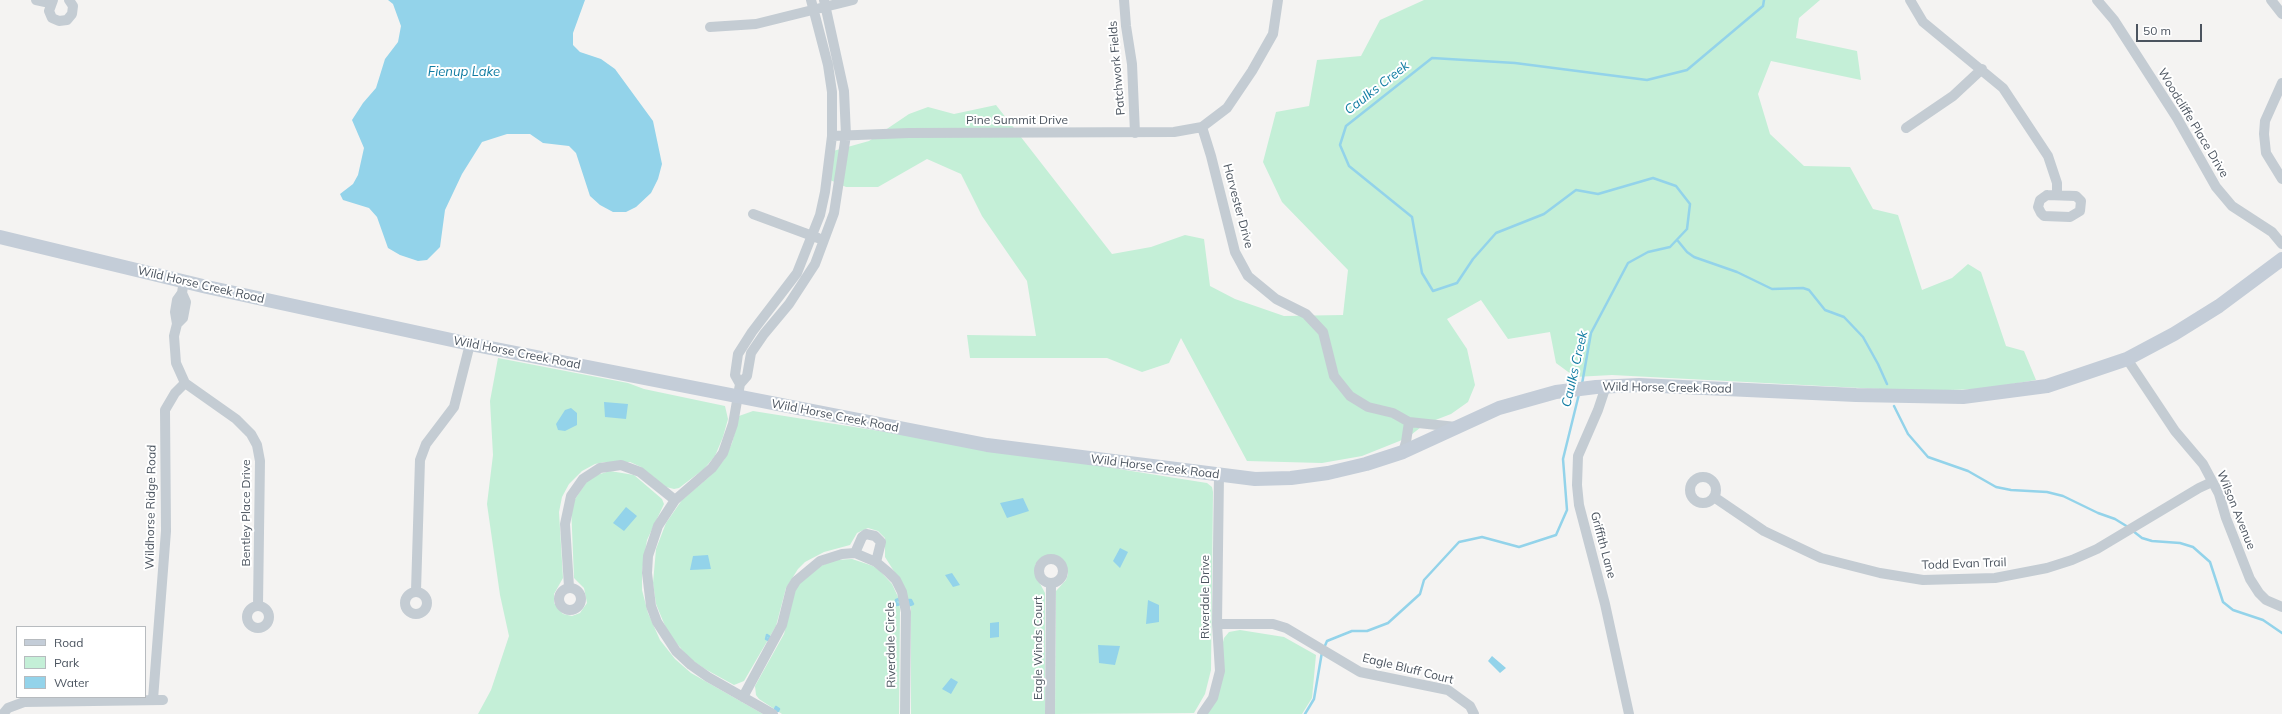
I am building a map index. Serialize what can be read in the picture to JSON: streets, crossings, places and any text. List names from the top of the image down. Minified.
{"streets":{"main road":["Wild Horse Creek Road"],"street":["Patchwork Fields","Pine Summit Drive","Woodcliffe Place Drive","Harvester Drive","Wildhorse Ridge Road","Wilson Avenue","Bentley Place Drive","Griffith Lane","Todd Evan Trail","Riverdale Drive","Riverdale Circle","Eagle Winds Court","Eagle Bluff Court"]},"crossings":[["Patchwork Fields","Pine Summit Drive"],["Pine Summit Drive","Harvester Drive"],["Harvester Drive","Wild Horse Creek Road"],["Wild Horse Creek Road","Wilson Avenue"],["Wild Horse Creek Road","Griffith Lane"],["Wild Horse Creek Road","Riverdale Drive"],["Wildhorse Ridge Road","Bentley Place Drive"],["Wilson Avenue","Todd Evan Trail"],["Riverdale Drive","Eagle Bluff Court"]],"water":["Fienup Lake","Caulks Creek"],"legend":["Road","Park","Water"],"scale_bar":"50 m"}
